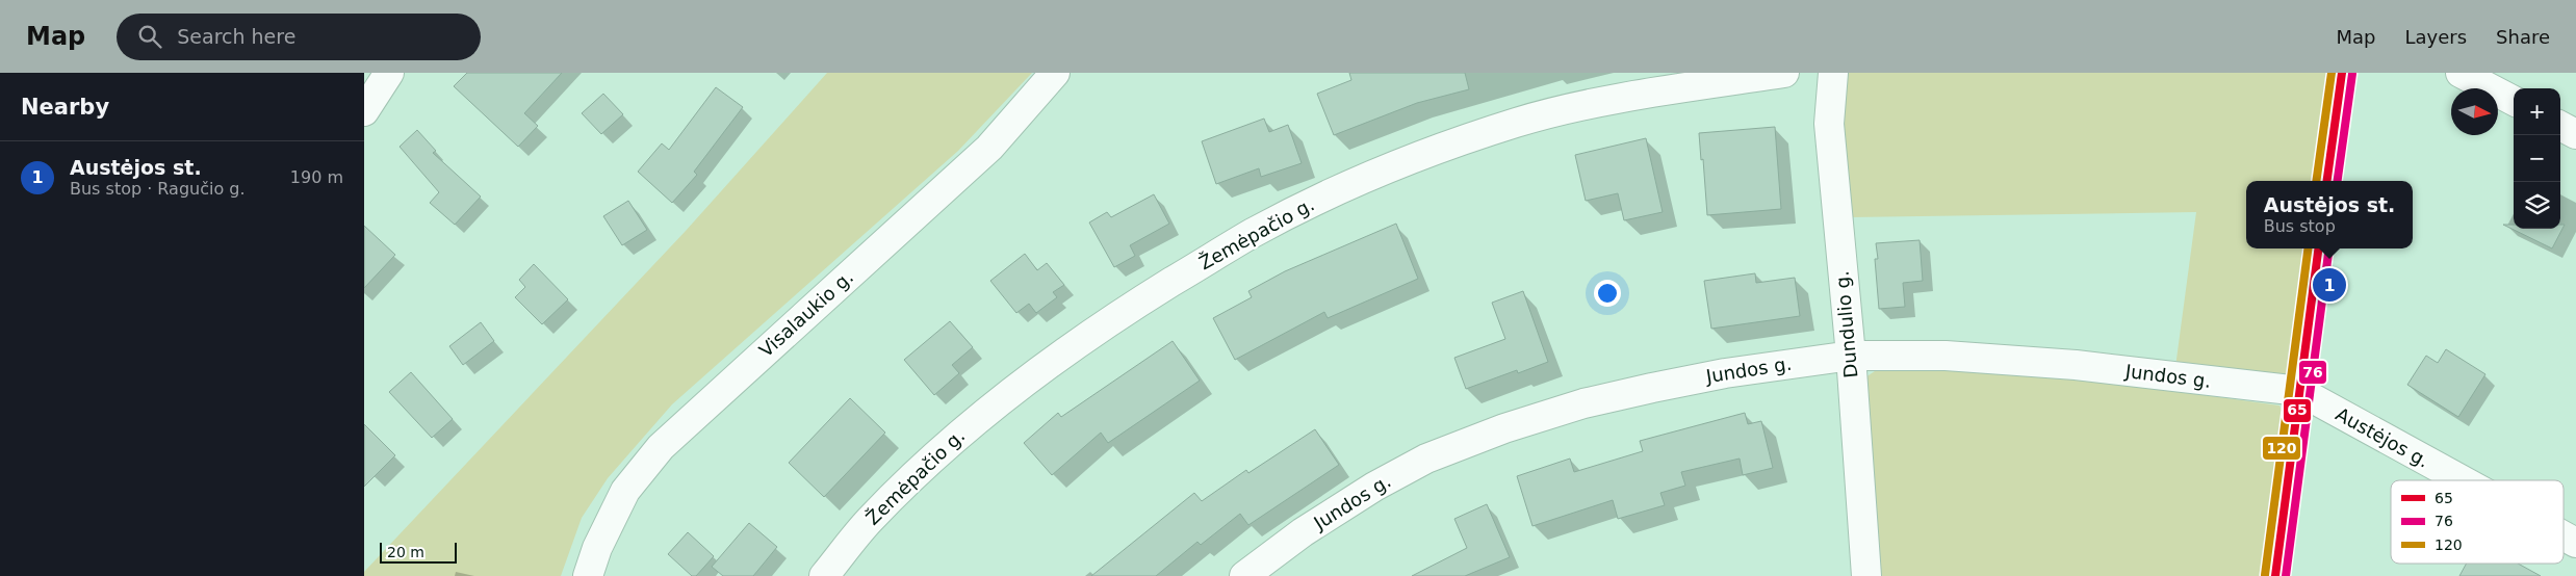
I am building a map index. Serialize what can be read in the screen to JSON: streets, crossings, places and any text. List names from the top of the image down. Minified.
{"streets":{"street":["Žemėpačio g.","Visalaukio g.","Dundulio g.","Jundos g.","Austėjos g."]},"crossings":[["Dundulio g.","Jundos g."],["Jundos g.","Austėjos g."]],"lines":["transit line 65","transit line 120","transit line 76"],"legend":["65","76","120"],"scale_bar":"20 m","north":"right","page":{"header":"Map","search":"Search here","nav":["Map","Layers","Share"],"heading":"Nearby","map_buttons":["+","−"],"list":[{"mark":"1","name":"Austėjos st.","note":"Bus stop · Ragučio g.","value":"190 m"}],"popup":["Austėjos st.","Bus stop"],"pins":"1","scale":"20 m"}}
